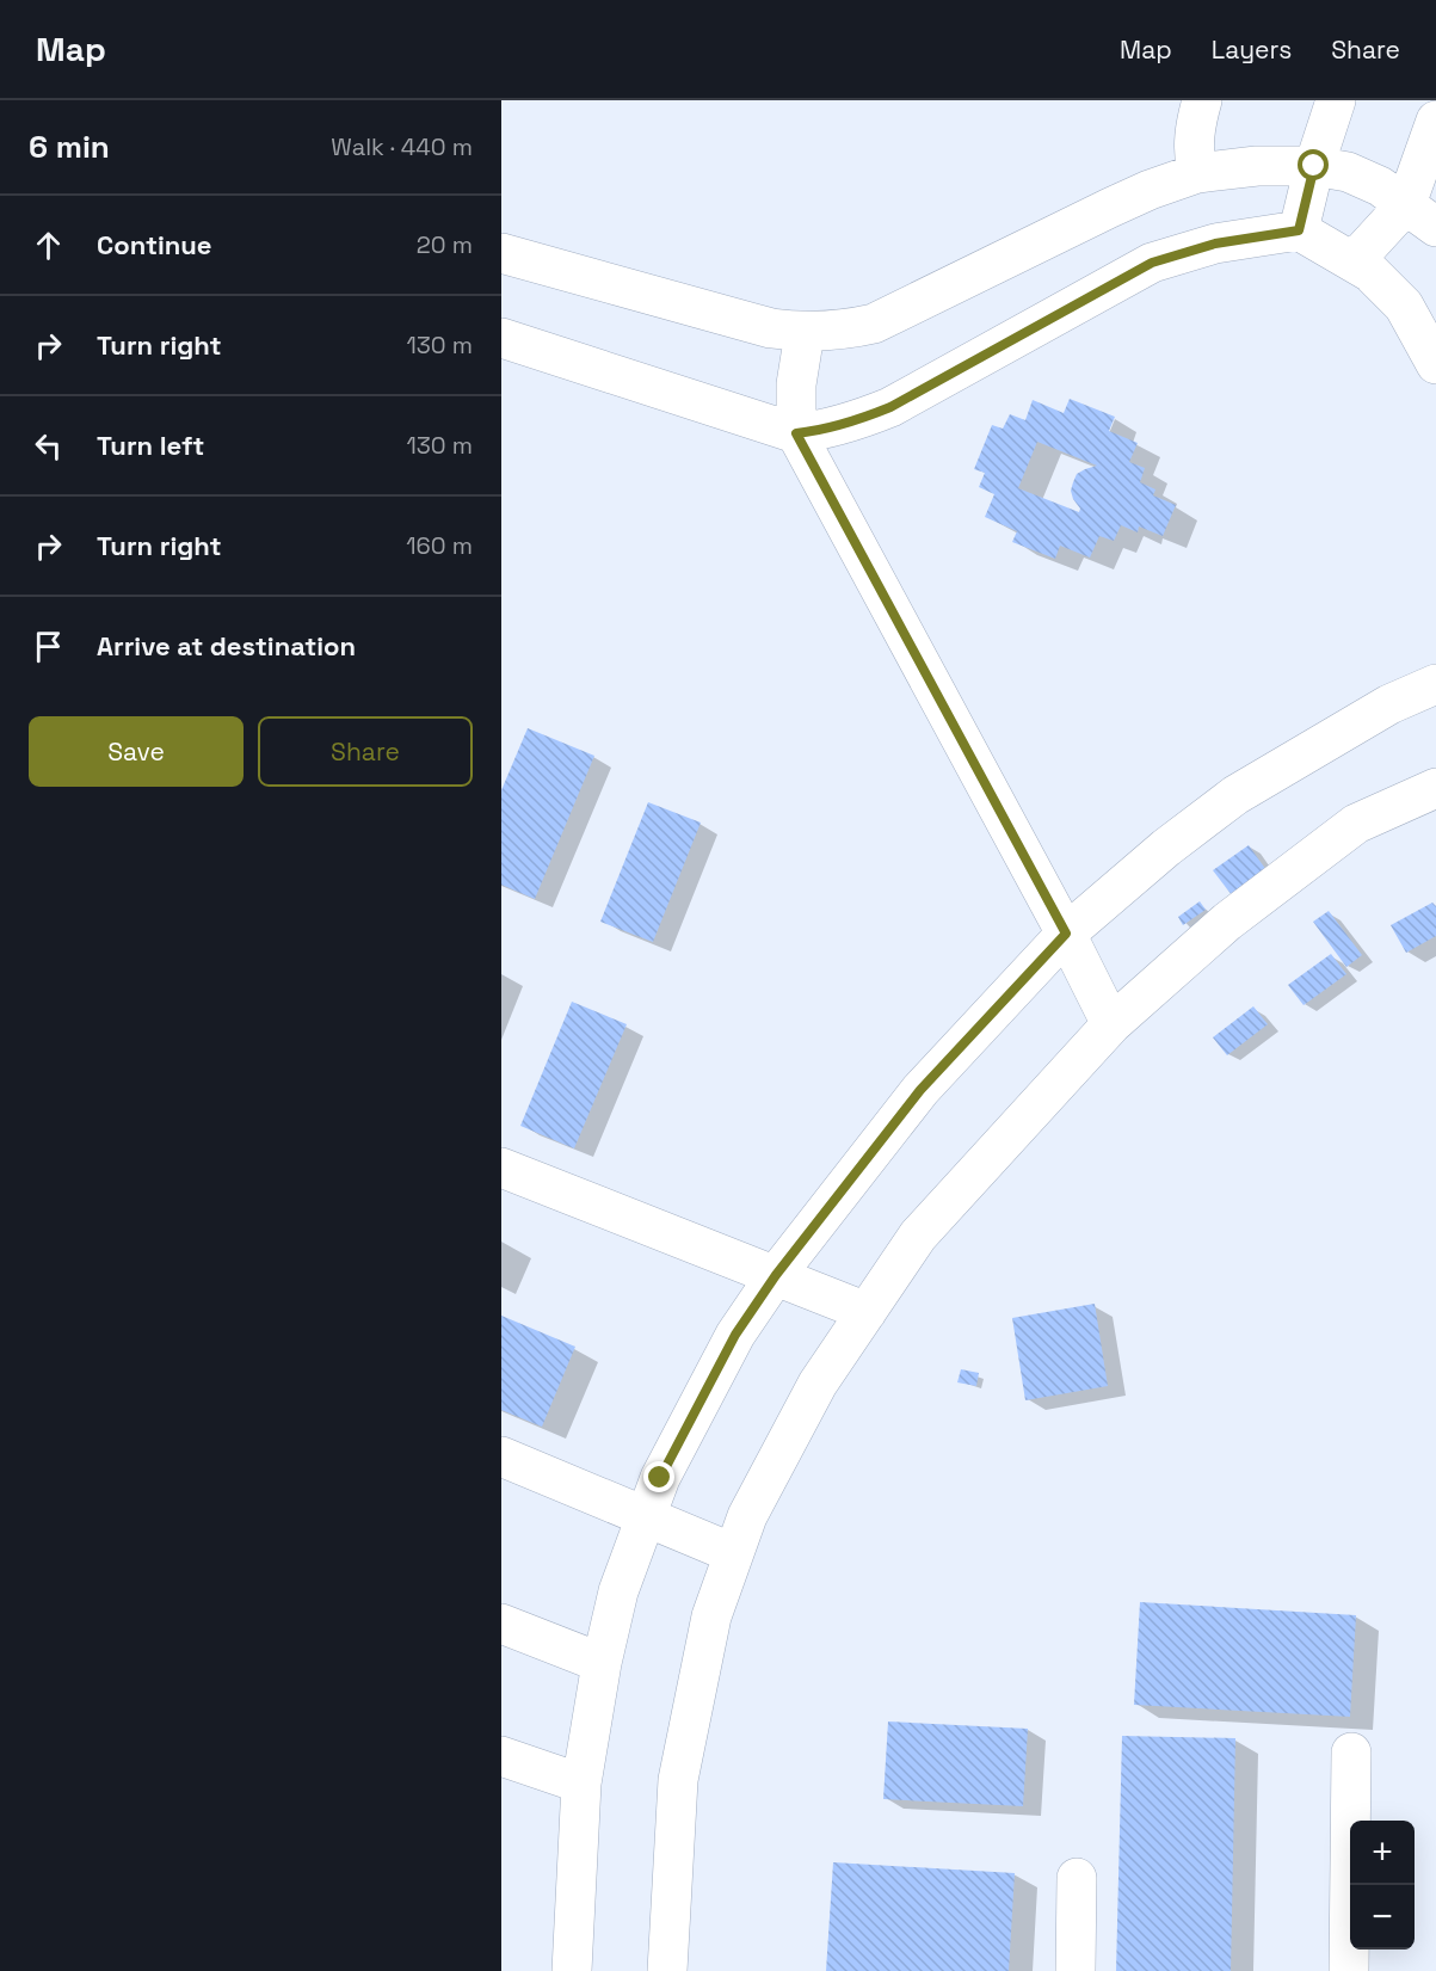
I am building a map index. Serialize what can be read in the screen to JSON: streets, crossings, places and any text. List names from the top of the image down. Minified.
{"page":{"header":"Map","nav":["Map","Layers","Share"],"heading":["6 min","Walk · 440 m"],"list":[["Continue","20 m"],["Turn right","130 m"],["Turn left","130 m"],["Turn right","160 m"],"Arrive at destination"],"buttons":["Save","Share"],"map_buttons":["+","−"]}}
